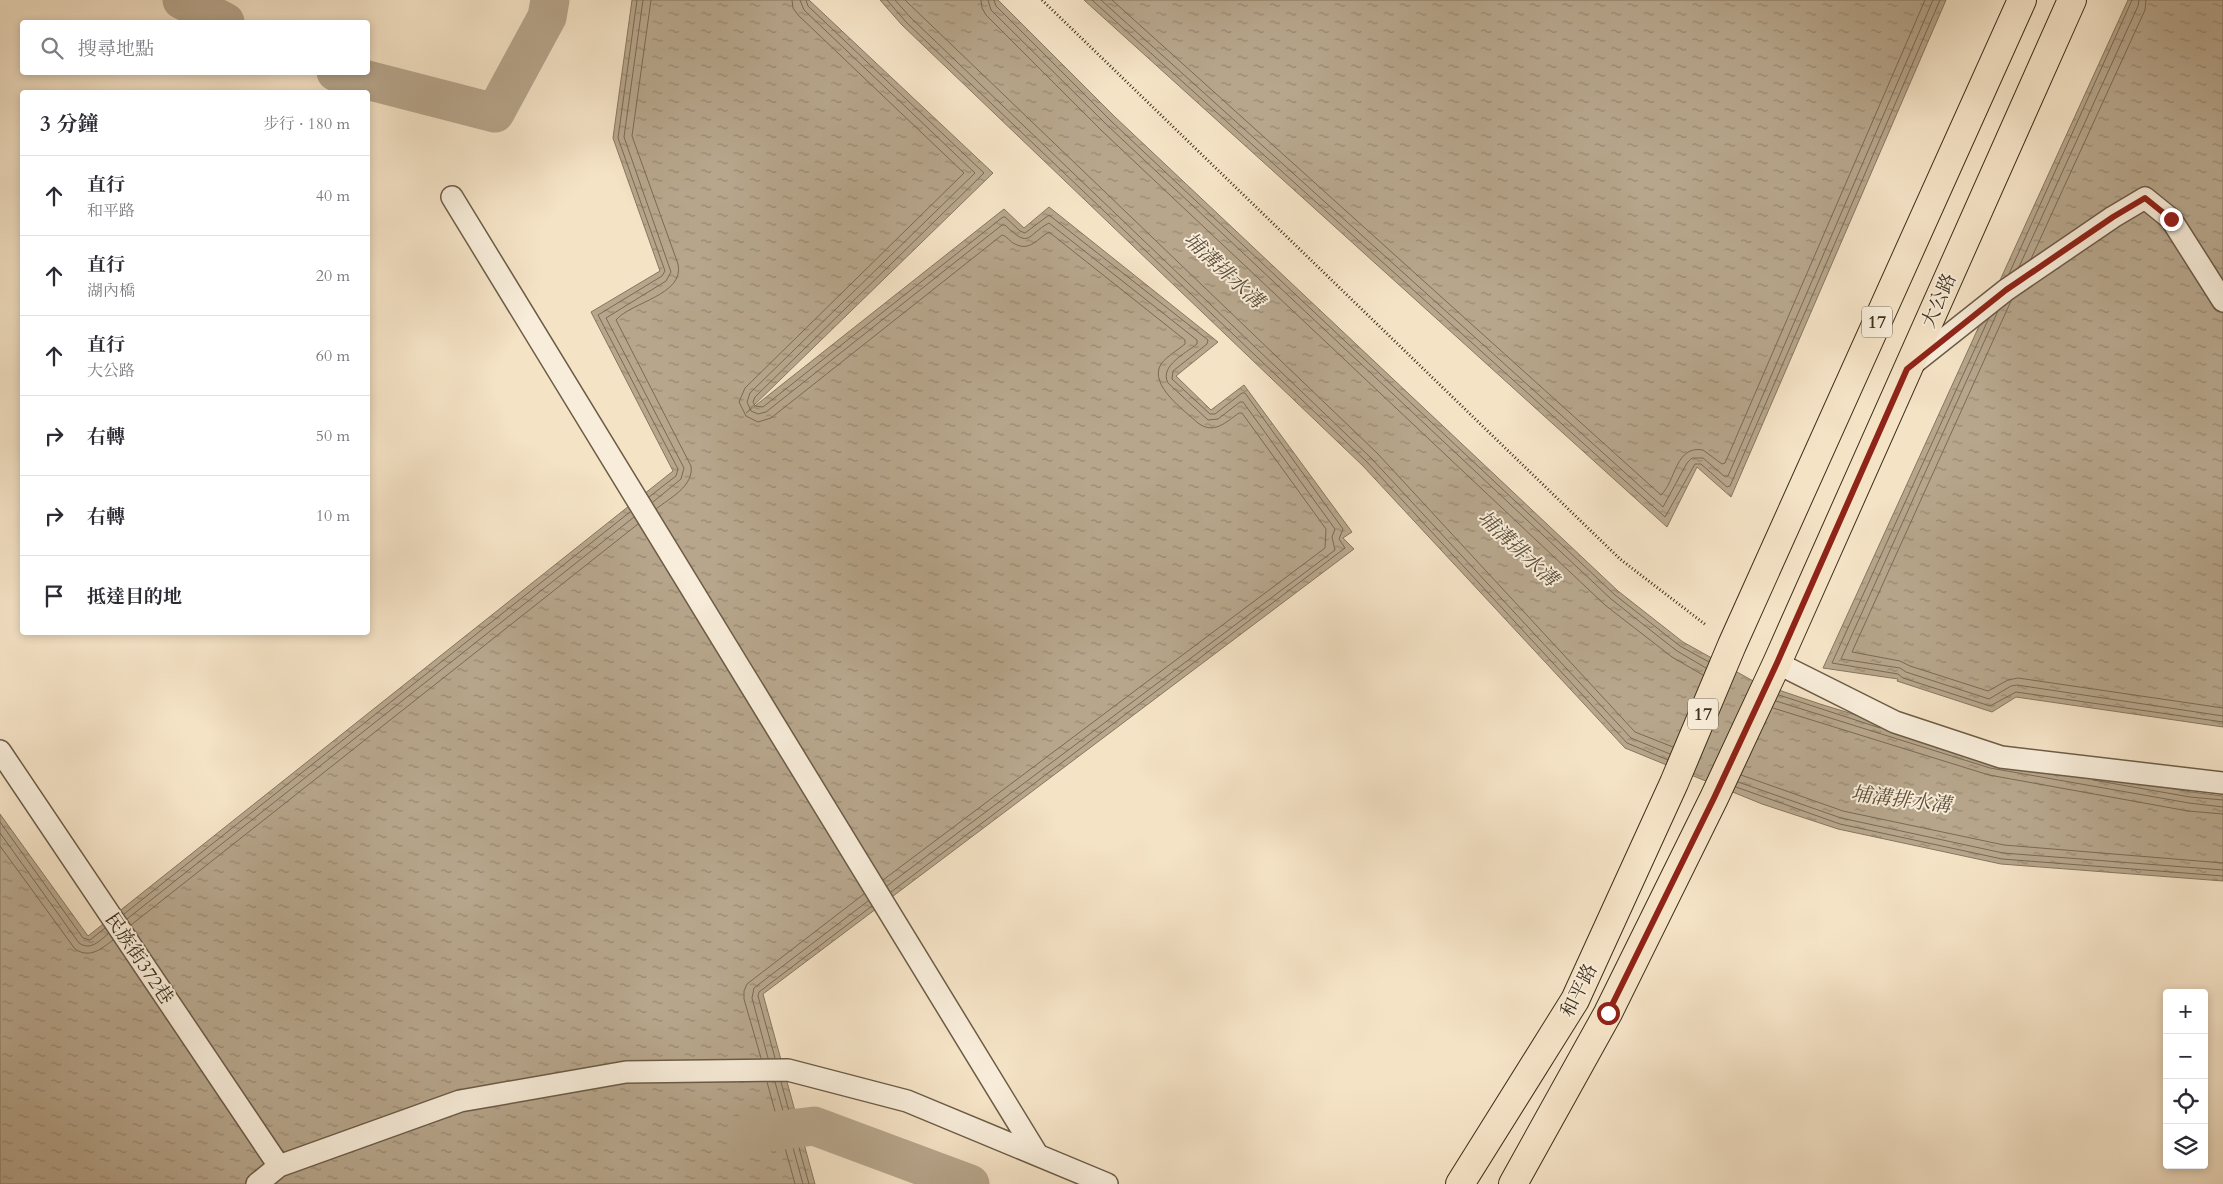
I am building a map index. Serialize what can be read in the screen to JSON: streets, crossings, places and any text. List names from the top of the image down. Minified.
{"streets":{"main road":["大公路","17","和平路"],"lane":["民族街372巷"]},"crossings":[["大公路","和平路"],["17","和平路"]],"water":["埔溝排水溝"],"page":{"search":"搜尋地點","heading":["3 分鐘","步行 · 180 m"],"list":[["直行","和平路","40 m"],["直行","湖內橋","20 m"],["直行","大公路","60 m"],["右轉","50 m"],["右轉","10 m"],"抵達目的地"],"map_buttons":["+","−"]}}
